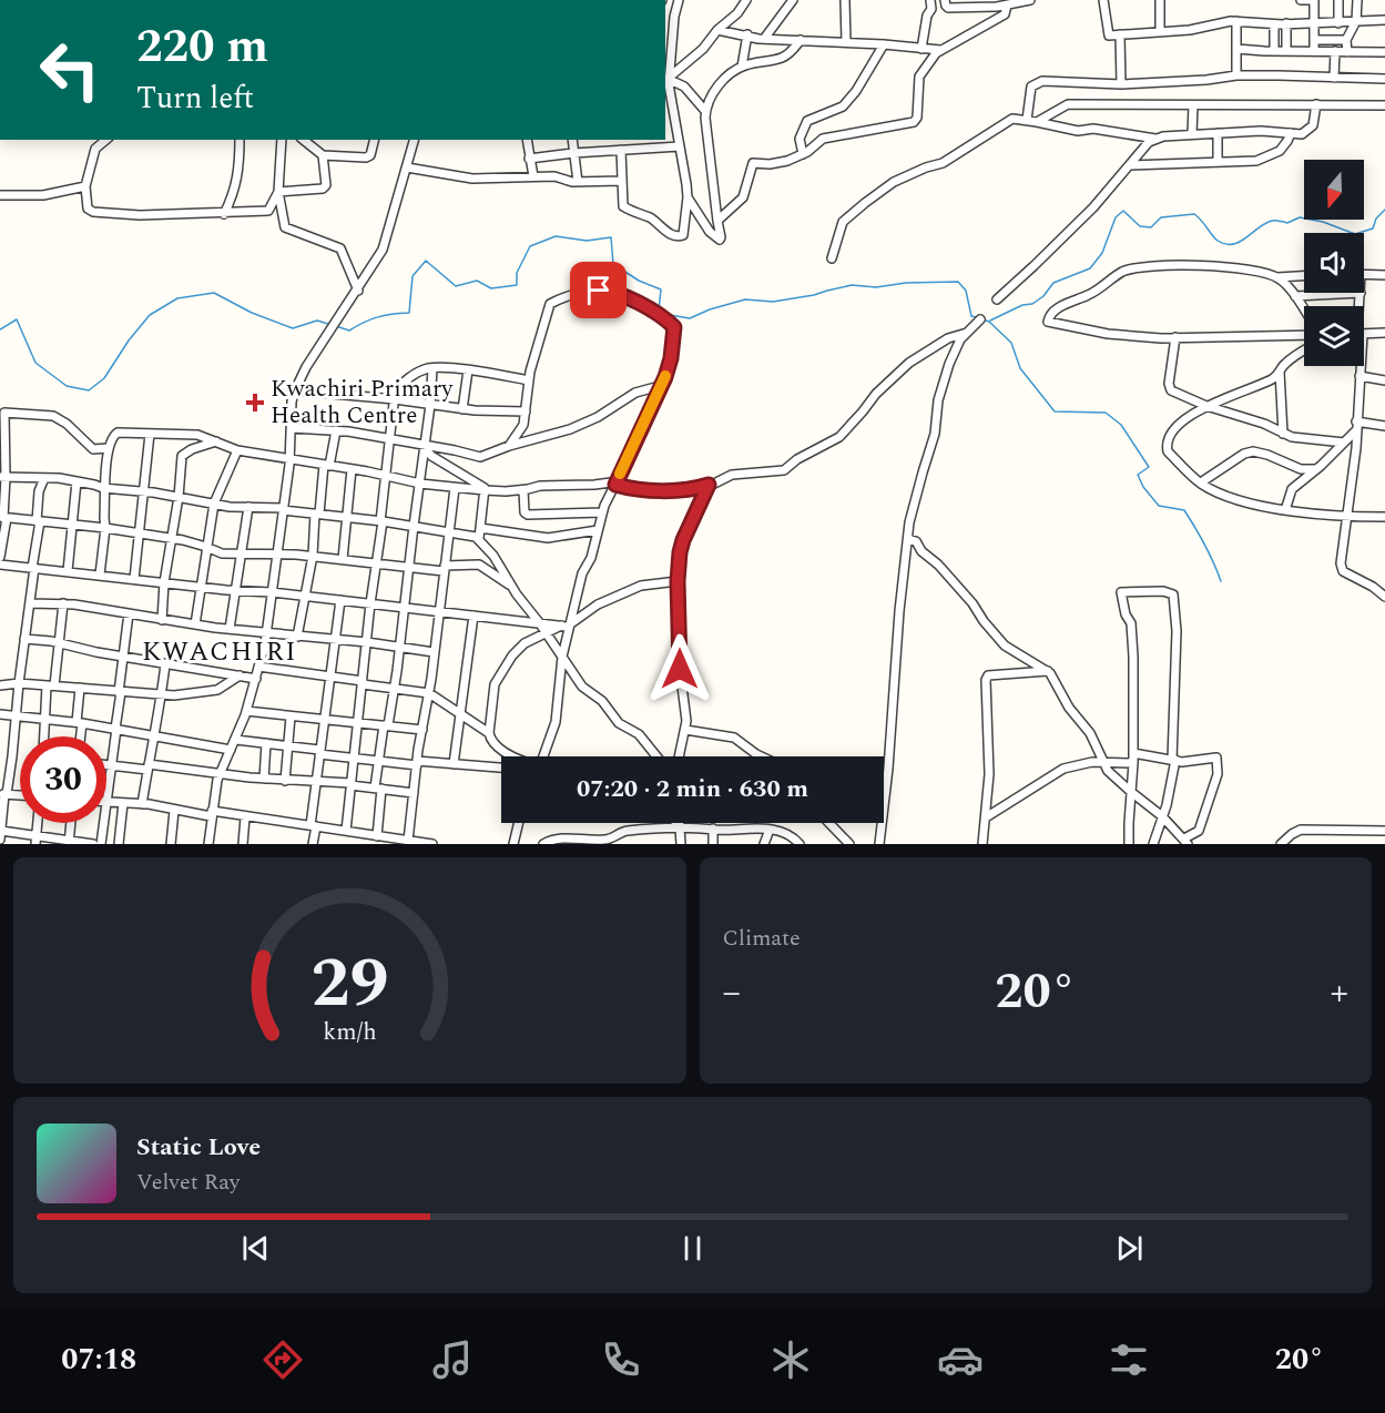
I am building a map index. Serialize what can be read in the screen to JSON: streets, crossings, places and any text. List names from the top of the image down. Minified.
{"districts":["KWACHIRI"],"places":{"health":["Kwachiri Primary Health Centre"]},"north":"bottom","page":{"turn":["220 m","Turn left"],"limit":"30","trip":"07:20 · 2 min · 630 m","tile":"Climate","heat":["−","20°","+"],"song":["Static Love","Velvet Ray"],"tabs":["07:18","20°"],"gauge":["29","km/h"]}}
